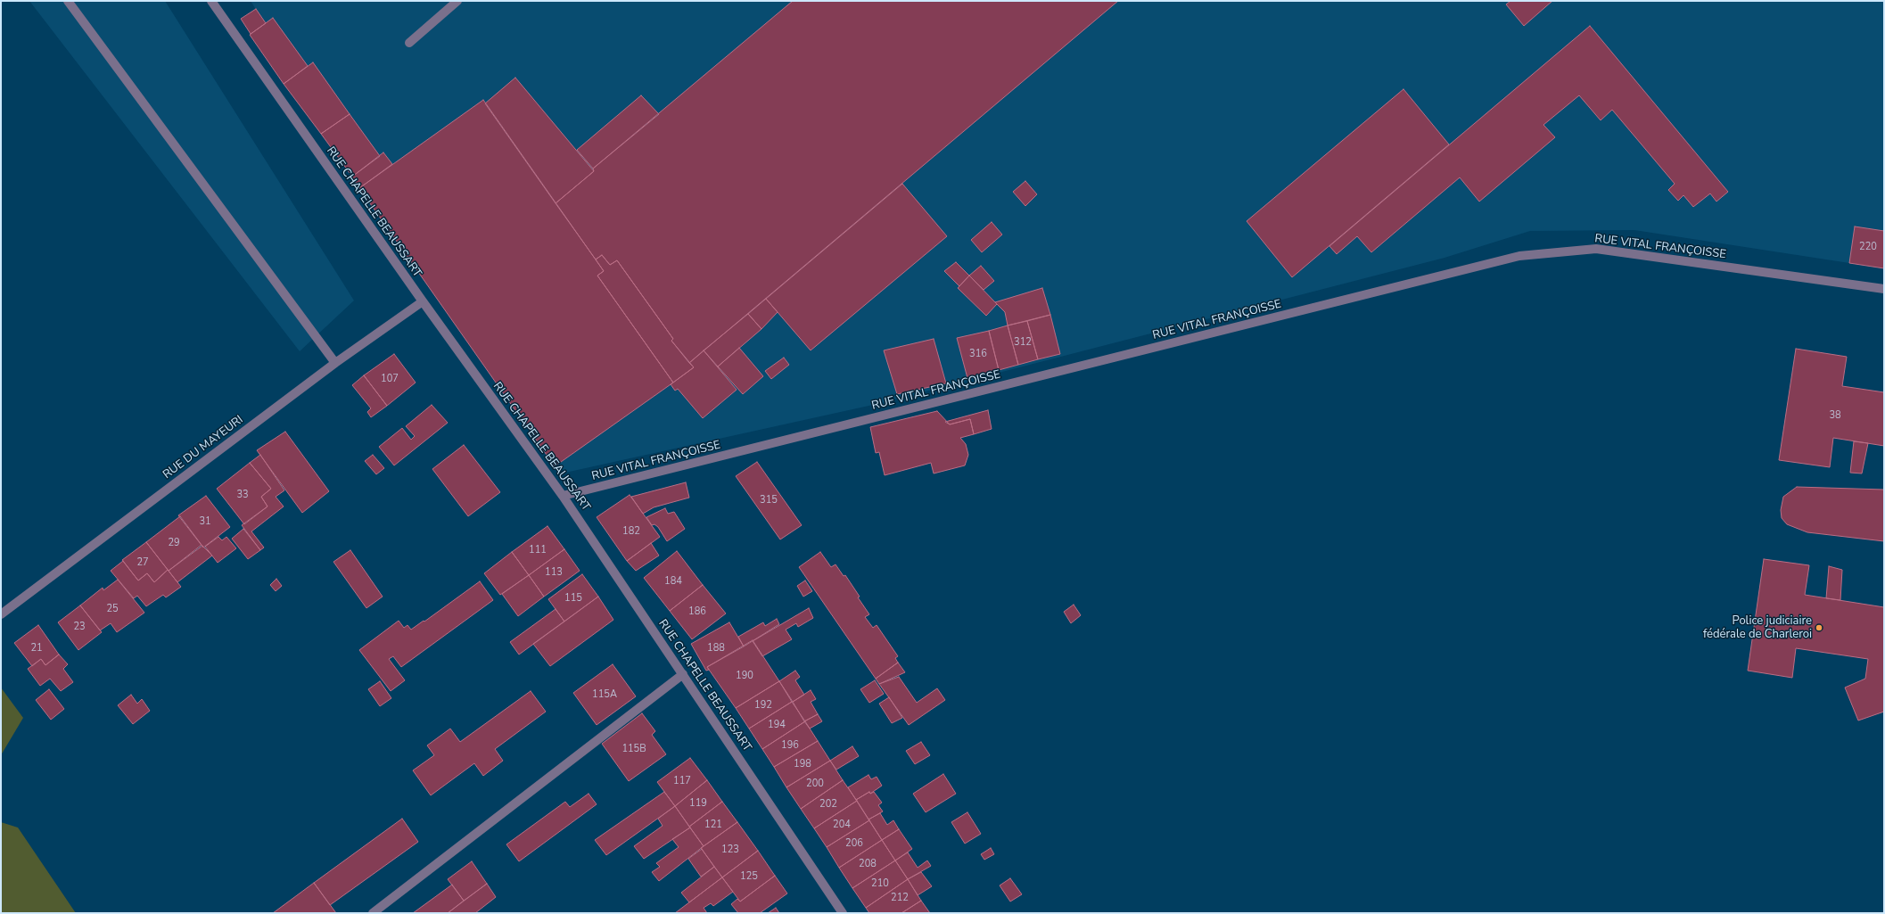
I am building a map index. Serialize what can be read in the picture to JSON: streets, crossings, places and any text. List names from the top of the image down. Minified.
{"streets":{"street":["RUE CHAPELLE BEAUSSART","RUE VITAL FRANÇOISSE","RUE DU MAYEURI"]},"crossings":[["RUE CHAPELLE BEAUSSART","RUE VITAL FRANÇOISSE"],["RUE CHAPELLE BEAUSSART","RUE DU MAYEURI"]],"places":["Police judiciaire fédérale de Charleroi"],"house_numbers":["220","312","316","107","38","33","315","31","182","29","111","27","113","184","115","25","186","23","21","188","190","115A","192","194","196","115B","198","117","200","119","202","121","204","206","123","208","125","210","212"]}
